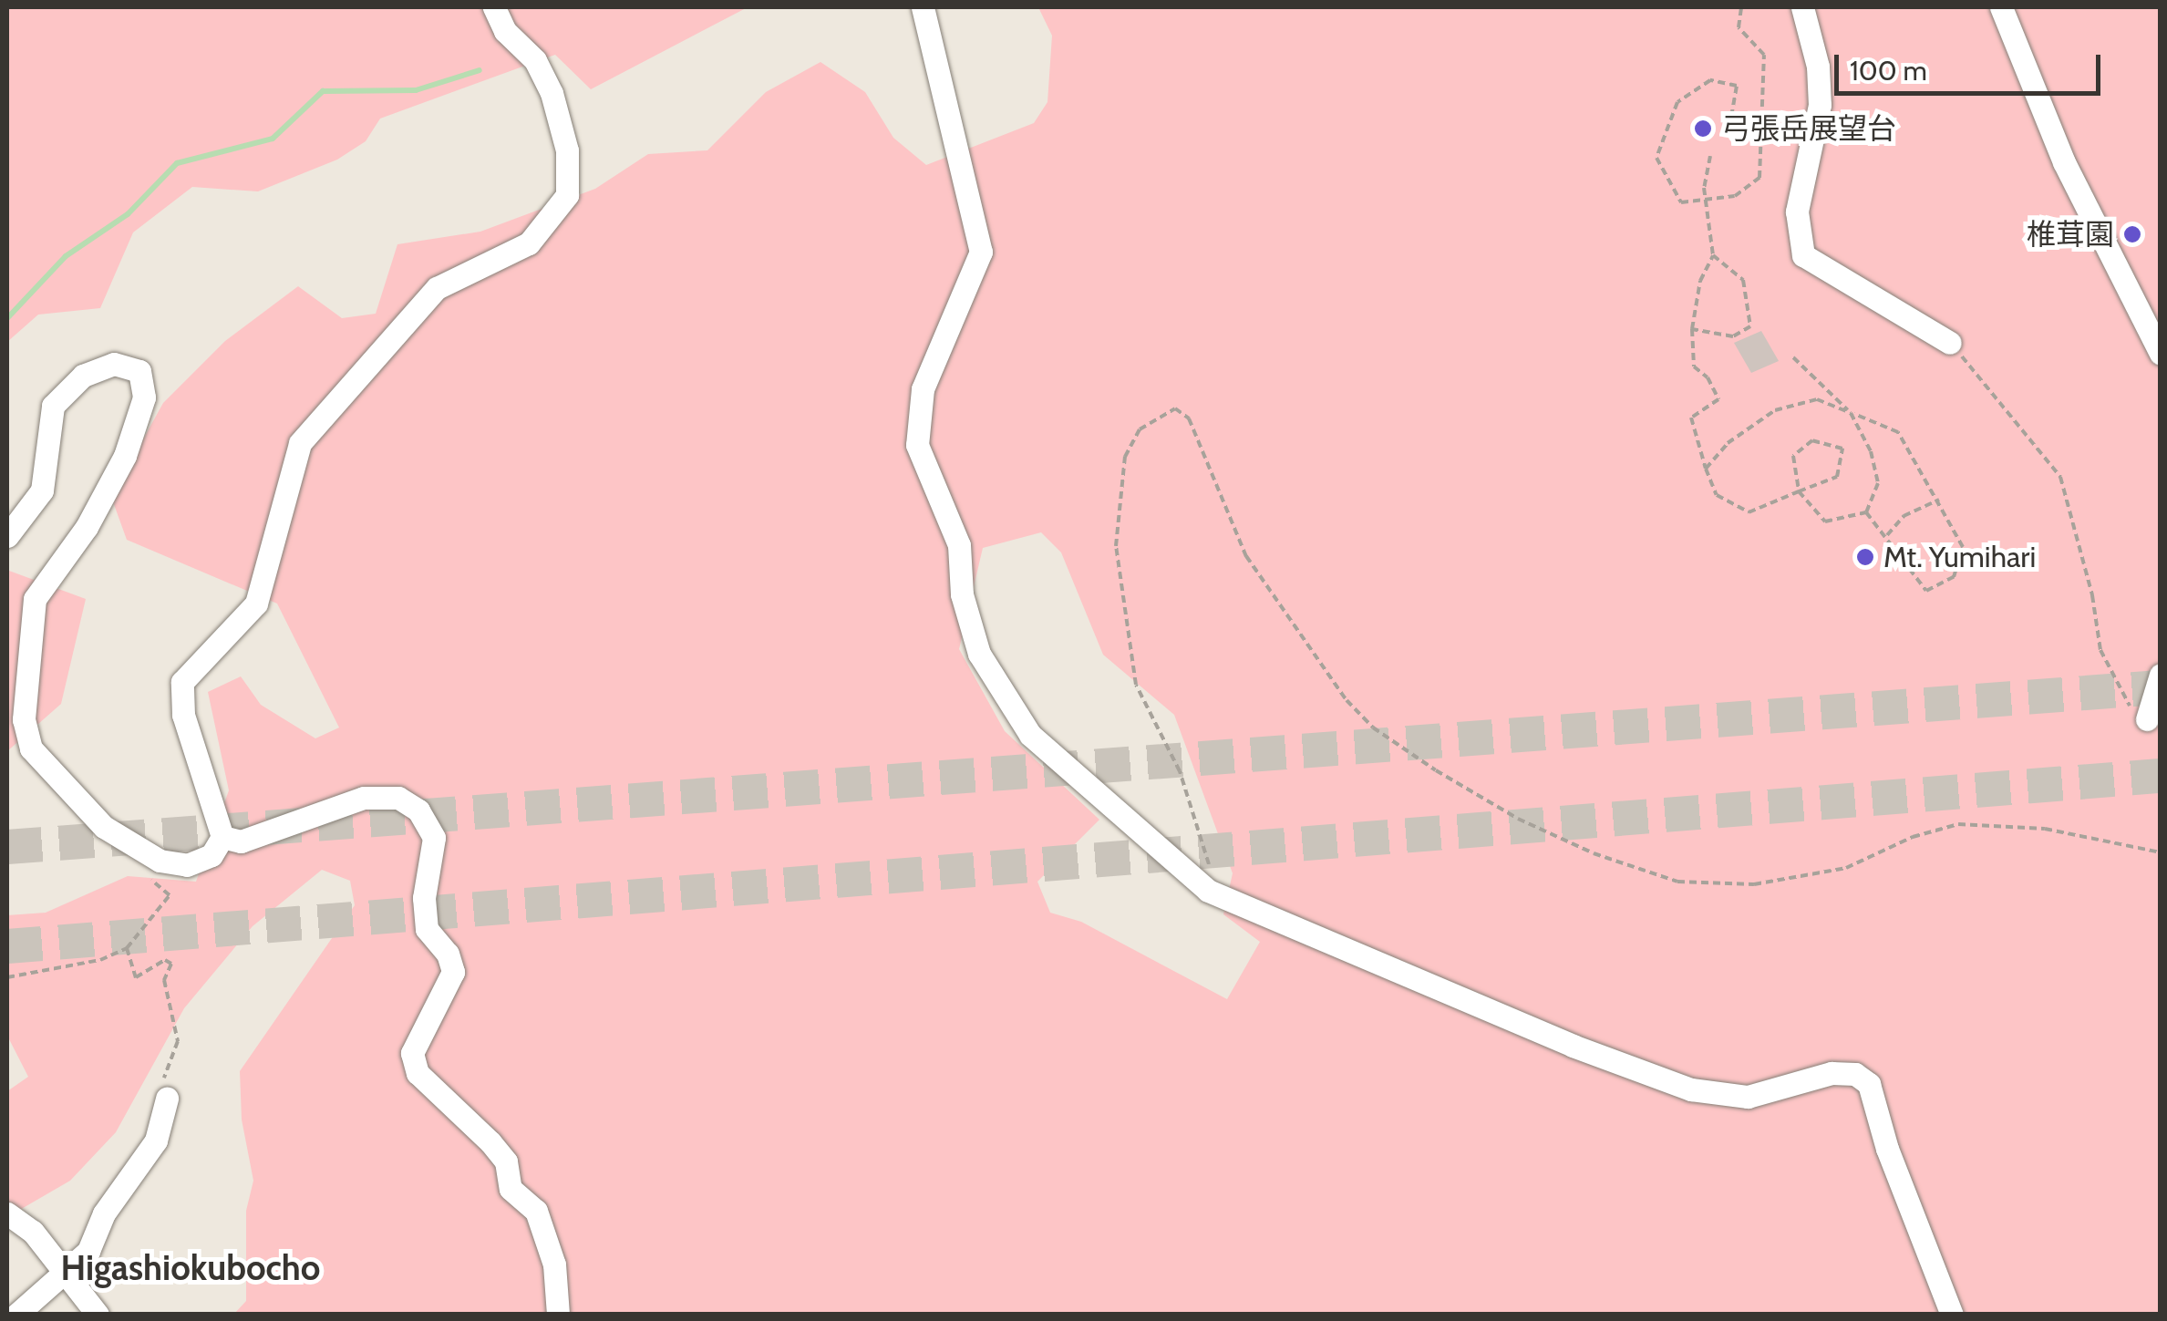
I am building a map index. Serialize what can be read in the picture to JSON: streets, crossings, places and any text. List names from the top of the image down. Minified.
{"districts":["Higashiokubocho"],"places":["弓張岳展望台","椎茸園","Mt. Yumihari"],"scale_bar":"100 m"}
